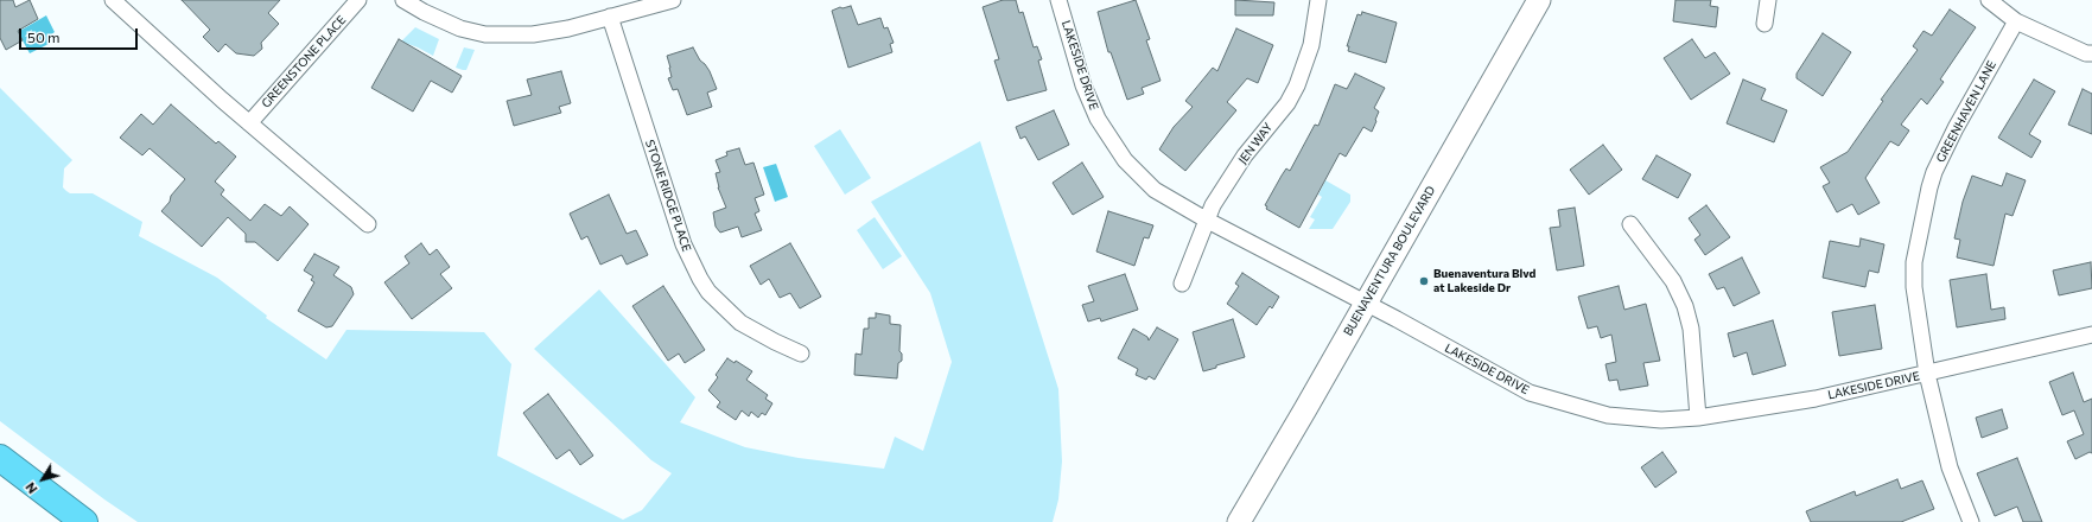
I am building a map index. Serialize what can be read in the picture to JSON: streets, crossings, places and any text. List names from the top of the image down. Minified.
{"streets":{"main road":["BUENAVENTURA BOULEVARD"],"street":["GREENSTONE PLACE","LAKESIDE DRIVE","GREENHAVEN LANE","JEN WAY","STONE RIDGE PLACE"]},"crossings":[["LAKESIDE DRIVE","GREENHAVEN LANE"],["LAKESIDE DRIVE","JEN WAY"],["LAKESIDE DRIVE","BUENAVENTURA BOULEVARD"]],"places":["Buenaventura Blvd at Lakeside Dr"],"scale_bar":"50 m","north":"bottom left"}
